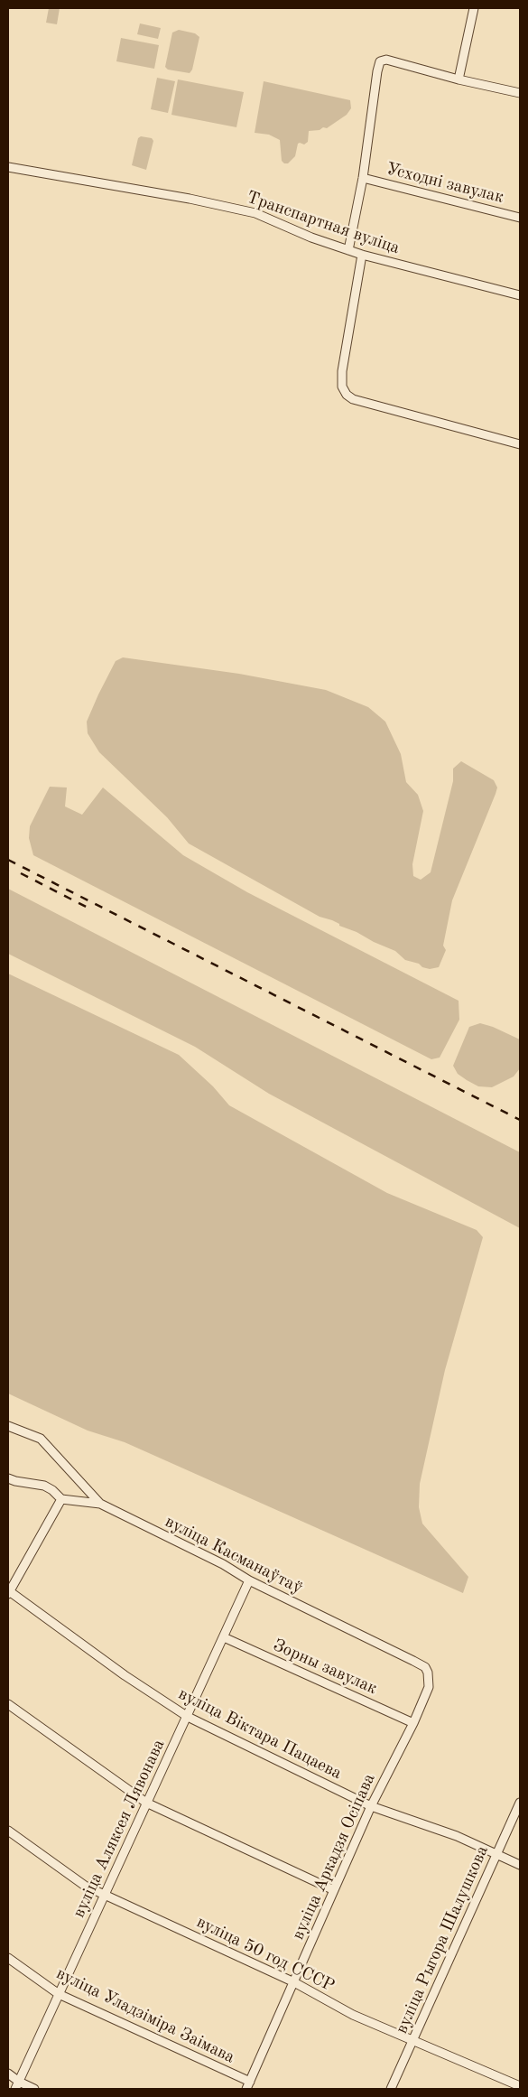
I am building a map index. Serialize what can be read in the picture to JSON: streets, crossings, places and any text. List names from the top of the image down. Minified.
{"streets":{"street":["Усходні завулак","Транспартная вуліца","вуліца Касманаўтаў","Зорны завулак","вуліца Віктара Пацаева","вуліца Аляксея Лявонава","вуліца Аркадзя Осіпава","вуліца Рыгора Шалушкова","вуліца 50 год СССР","вуліца Уладзіміра Заімава"]},"crossings":[["вуліца Касманаўтаў","вуліца Аляксея Лявонава"],["вуліца Касманаўтаў","вуліца Аркадзя Осіпава"],["Зорны завулак","вуліца Аляксея Лявонава"],["Зорны завулак","вуліца Аркадзя Осіпава"],["вуліца Віктара Пацаева","вуліца Аляксея Лявонава"],["вуліца Віктара Пацаева","вуліца Аркадзя Осіпава"],["вуліца Віктара Пацаева","вуліца Рыгора Шалушкова"],["вуліца Аляксея Лявонава","вуліца 50 год СССР"],["вуліца Аляксея Лявонава","вуліца Уладзіміра Заімава"],["вуліца Аркадзя Осіпава","вуліца 50 год СССР"],["вуліца Аркадзя Осіпава","вуліца Уладзіміра Заімава"],["вуліца Рыгора Шалушкова","вуліца 50 год СССР"]]}
